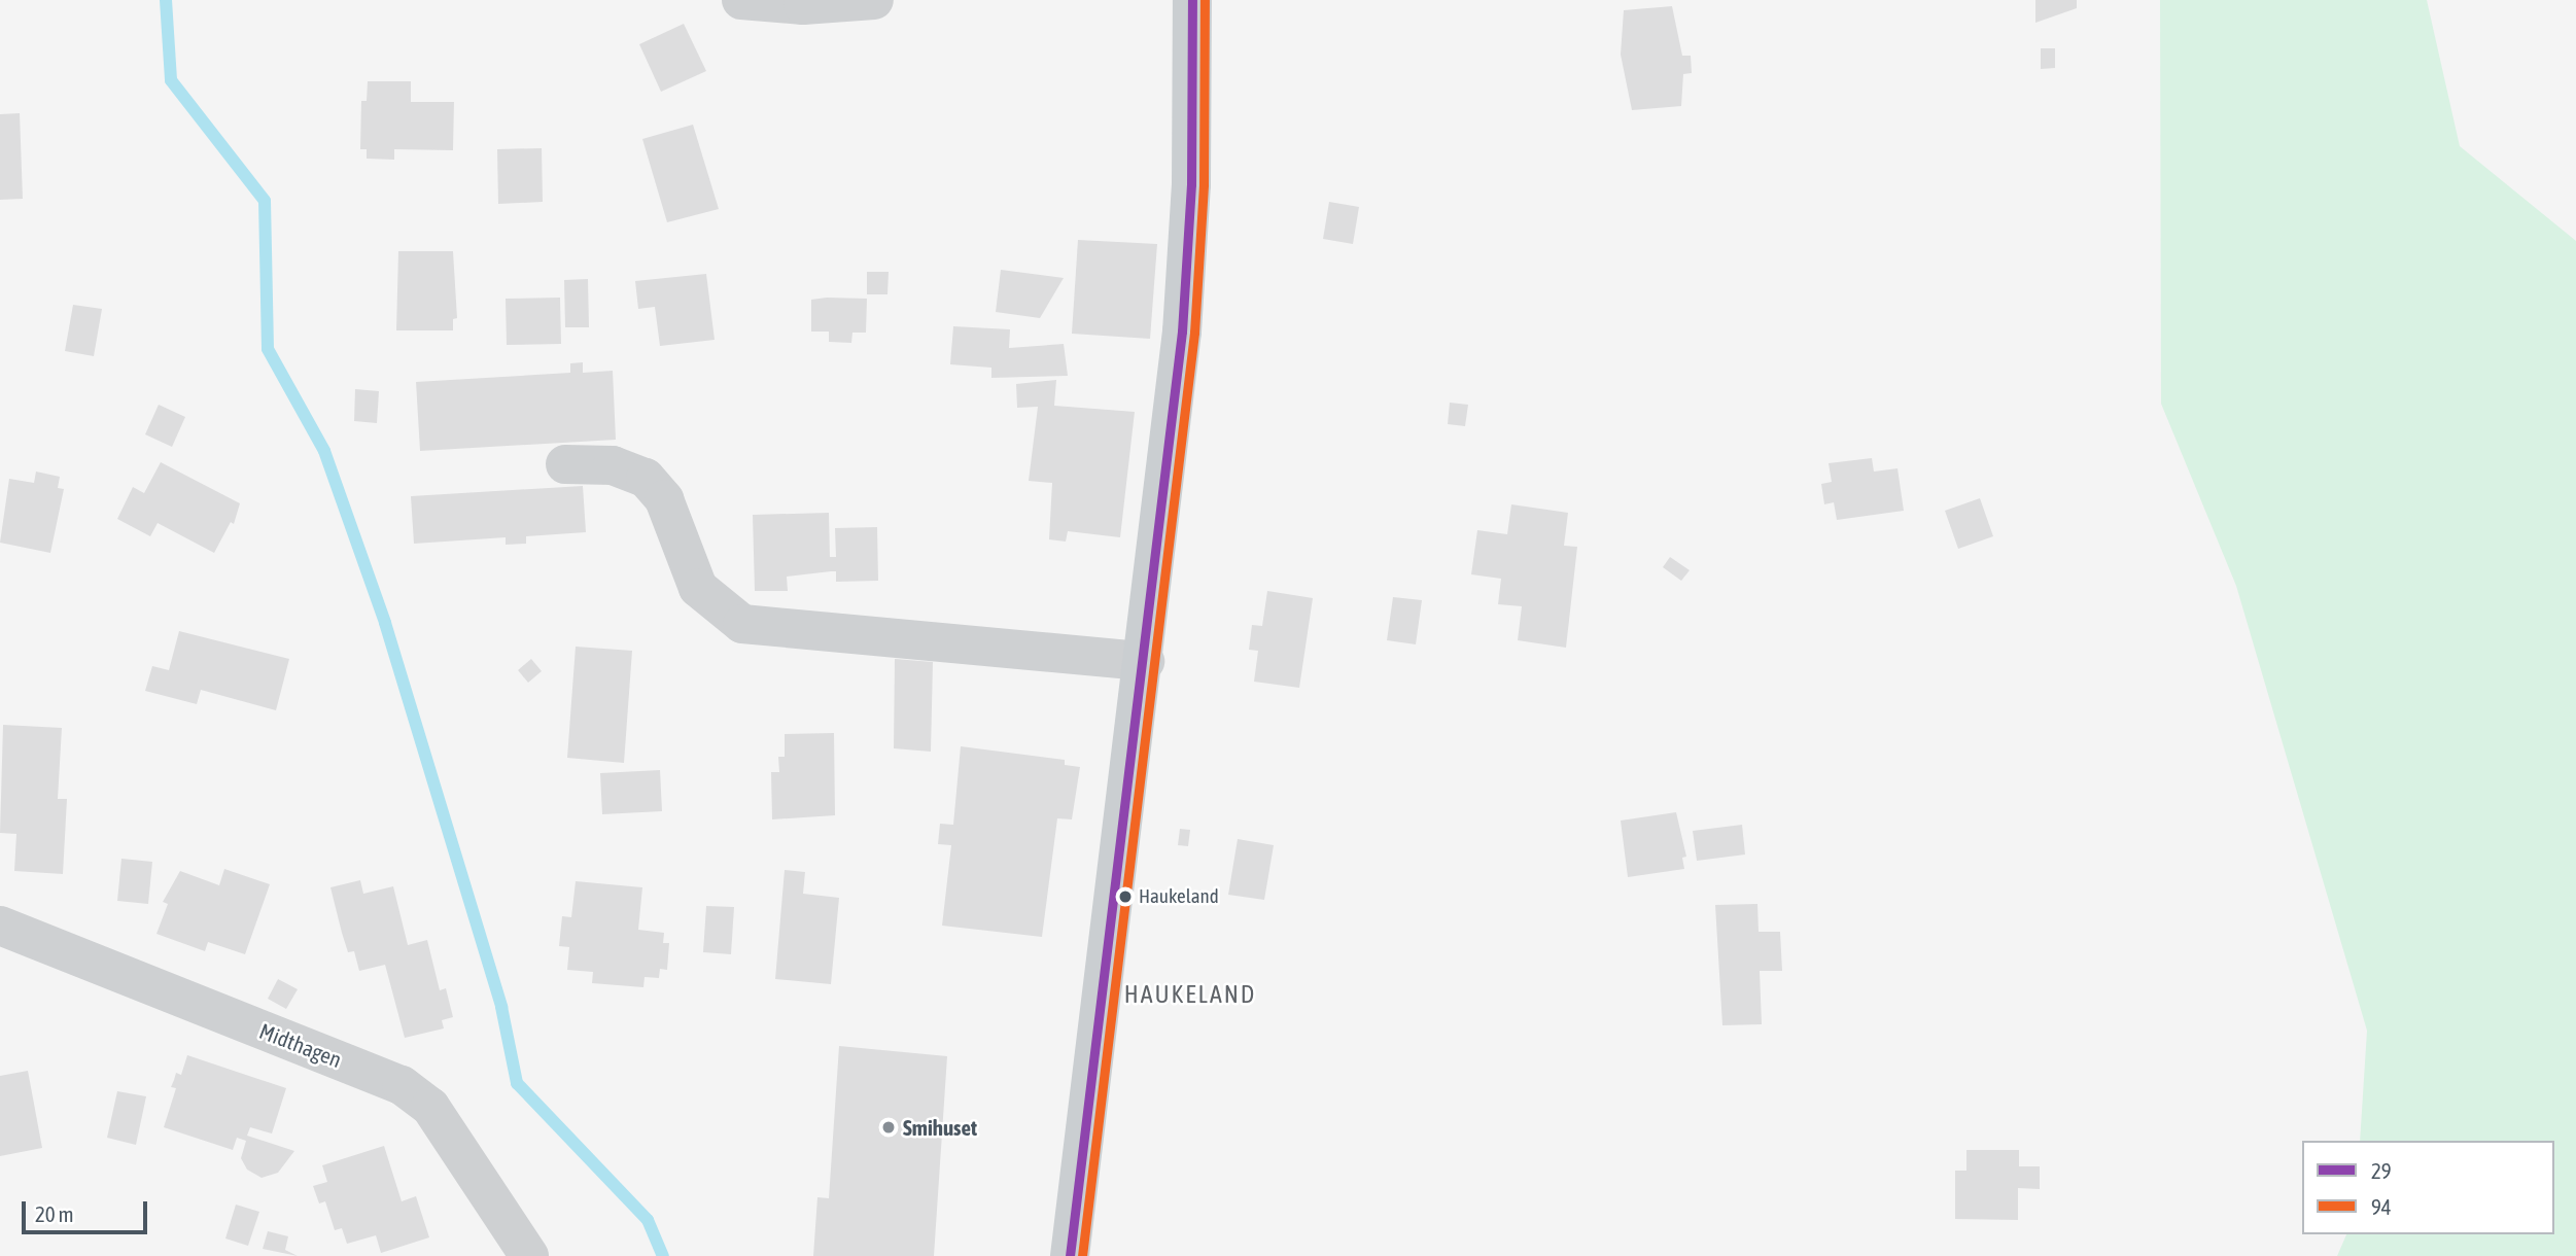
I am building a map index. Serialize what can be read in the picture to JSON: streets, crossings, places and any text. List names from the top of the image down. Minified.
{"streets":{"street":["Midthagen"]},"districts":["HAUKELAND"],"places":["Haukeland","Smihuset"],"lines":["transit line 29","transit line 94"],"legend":["29","94"],"scale_bar":"20 m"}
